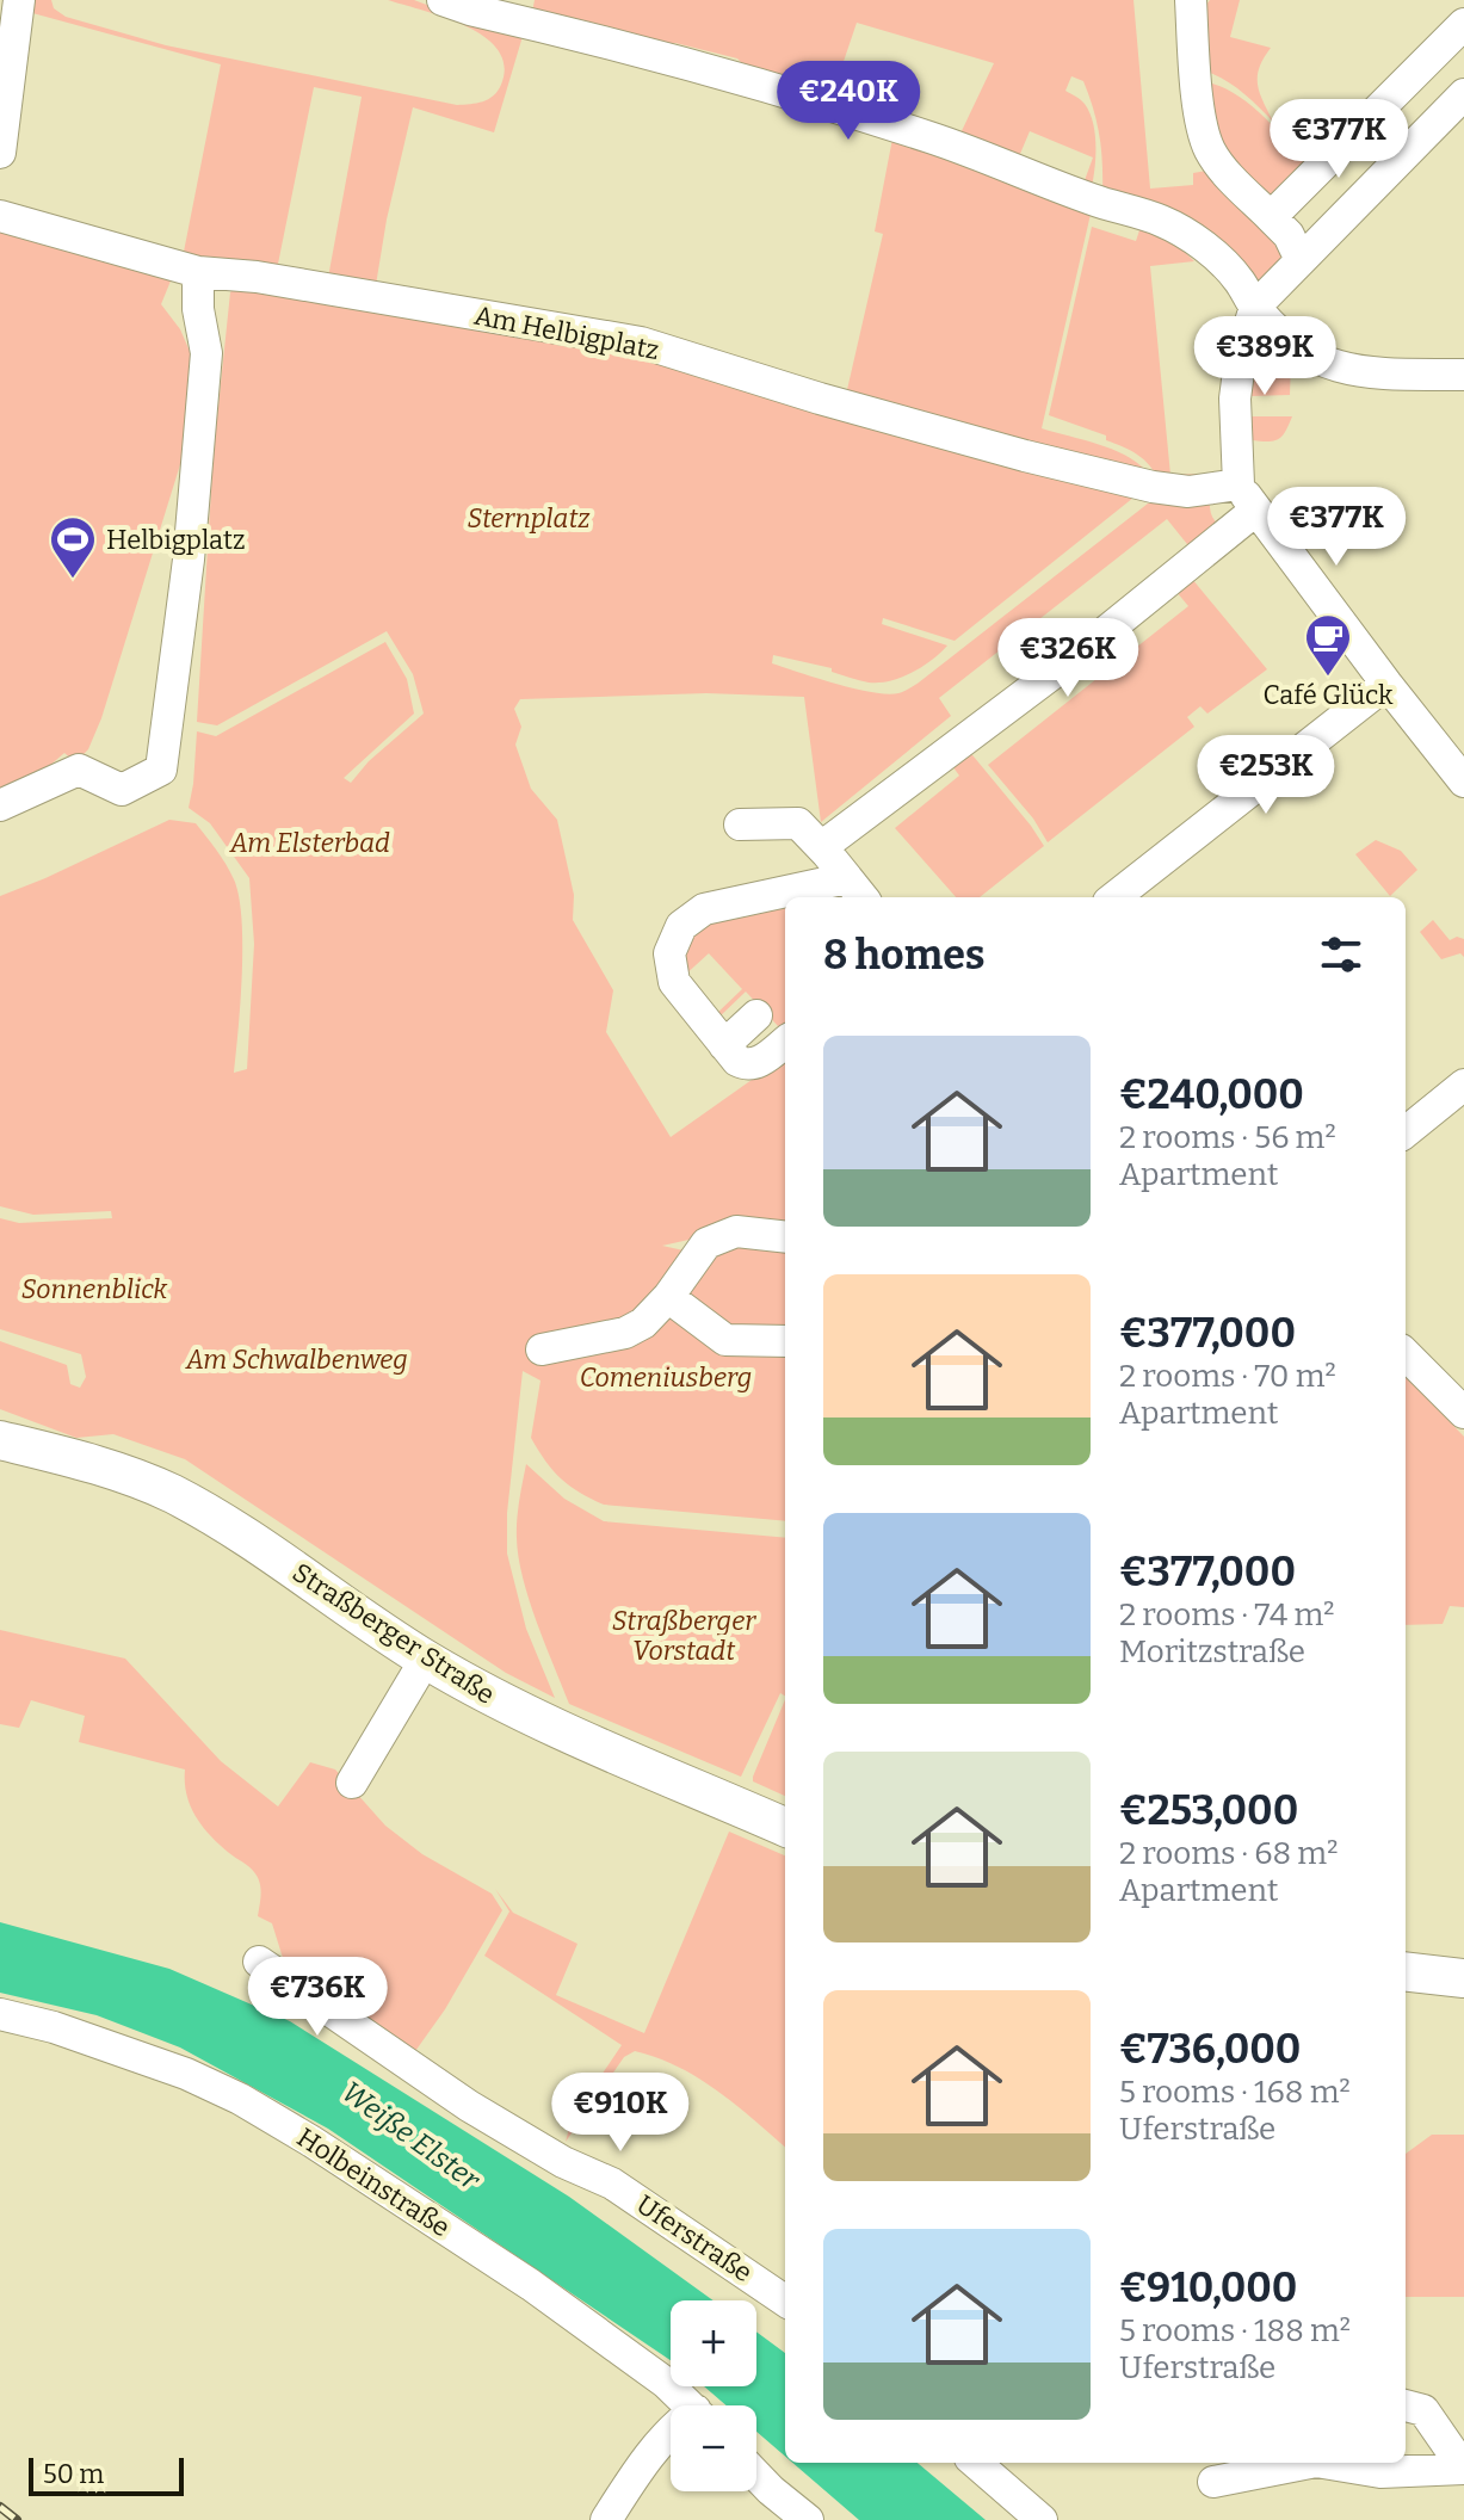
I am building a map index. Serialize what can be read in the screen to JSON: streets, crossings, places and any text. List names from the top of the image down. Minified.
{"streets":{"main road":["Straßberger Straße"],"street":["Am Helbigplatz","Holbeinstraße","Uferstraße"]},"water":["Weiße Elster"],"parks":["Sternplatz","Am Elsterbad","Sonnenblick","Am Schwalbenweg","Comeniusberg","Straßberger Vorstadt"],"places":{"sports":["Helbigplatz"],"cafe":["Café Glück"]},"scale_bar":"50 m","page":{"price":["€240K","€377K","€389K","€377K","€326K","€253K","€736K","€910K"],"heading":"8 homes","list":[{"name":"€240,000","note":"2 rooms · 56 m² · Apartment"},{"name":"€377,000","note":"2 rooms · 70 m² · Apartment"},{"name":"€377,000","note":"2 rooms · 74 m² · Moritzstraße"},{"name":"€253,000","note":"2 rooms · 68 m² · Apartment"},{"name":"€736,000","note":"5 rooms · 168 m² · Uferstraße"},{"name":"€910,000","note":"5 rooms · 188 m² · Uferstraße"}],"map_buttons":["+","−"],"scale":"50 m"}}
